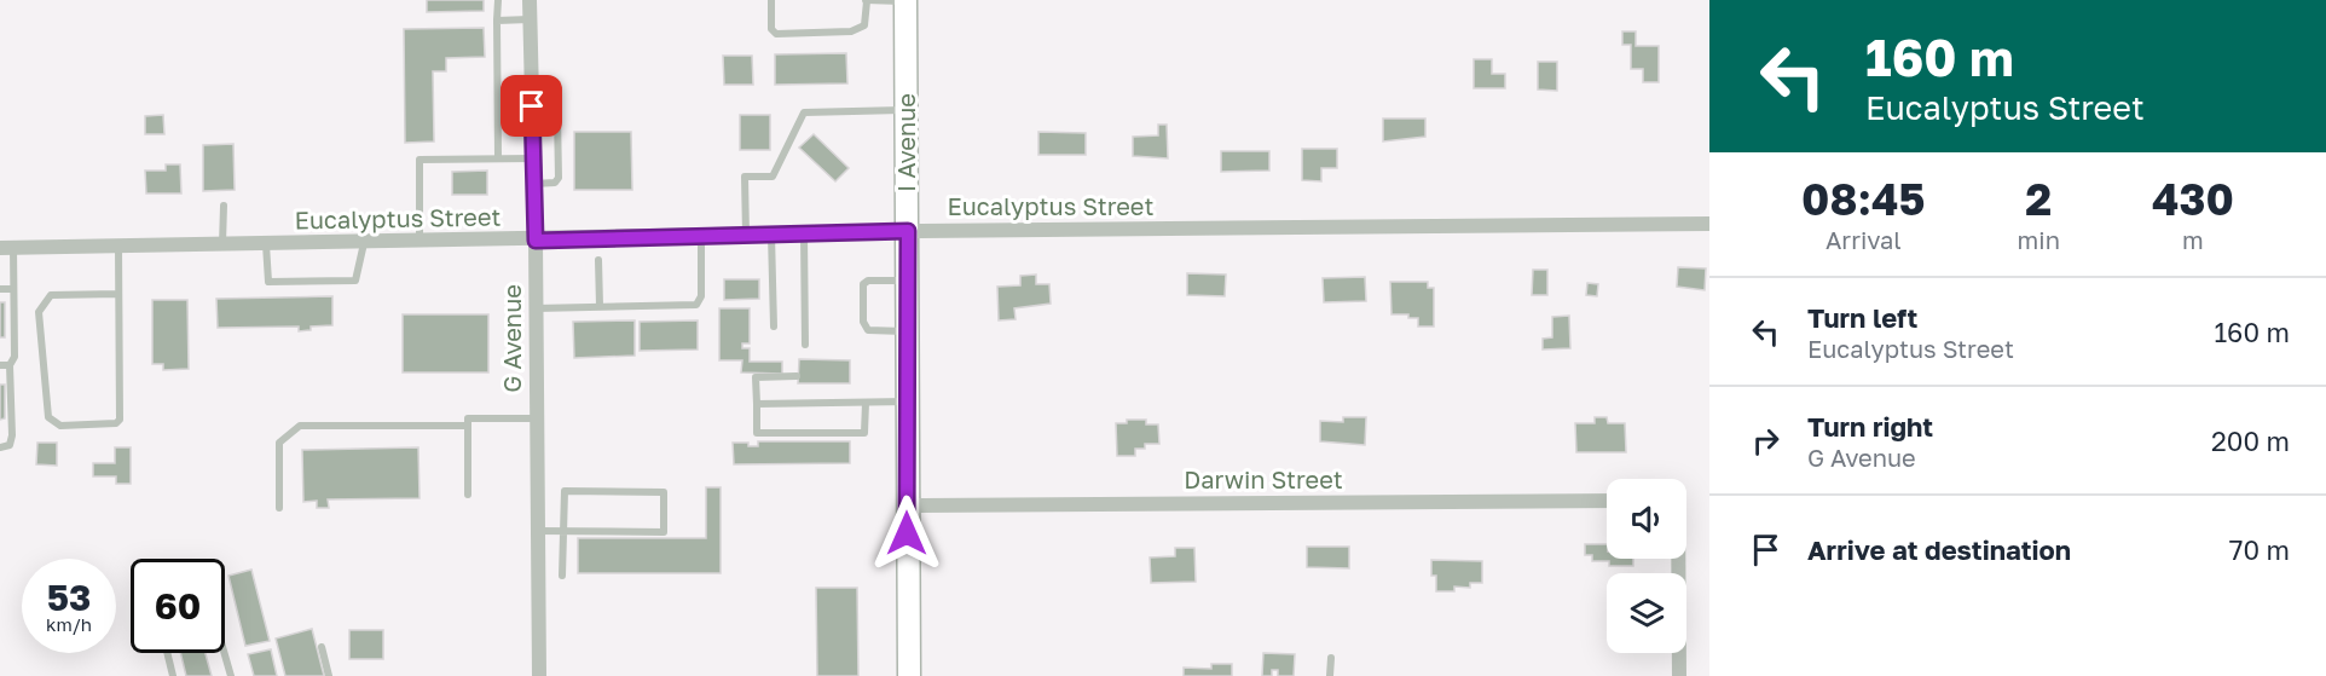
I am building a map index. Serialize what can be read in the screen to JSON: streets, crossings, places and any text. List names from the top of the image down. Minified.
{"streets":{"main road":["I Avenue"],"street":["Eucalyptus Street","G Avenue","Darwin Street"]},"crossings":[["I Avenue","Eucalyptus Street"],["I Avenue","Darwin Street"],["Eucalyptus Street","G Avenue"]],"page":{"turn":["160 m","Eucalyptus Street"],"eta":["08:45","Arrival","2","min","430","m"],"list":[{"name":"Turn left","note":"Eucalyptus Street","value":"160 m"},{"name":"Turn right","note":"G Avenue","value":"200 m"},{"name":"Arrive at destination","value":"70 m"}],"speed":"53 km/h","limit":"60"}}
